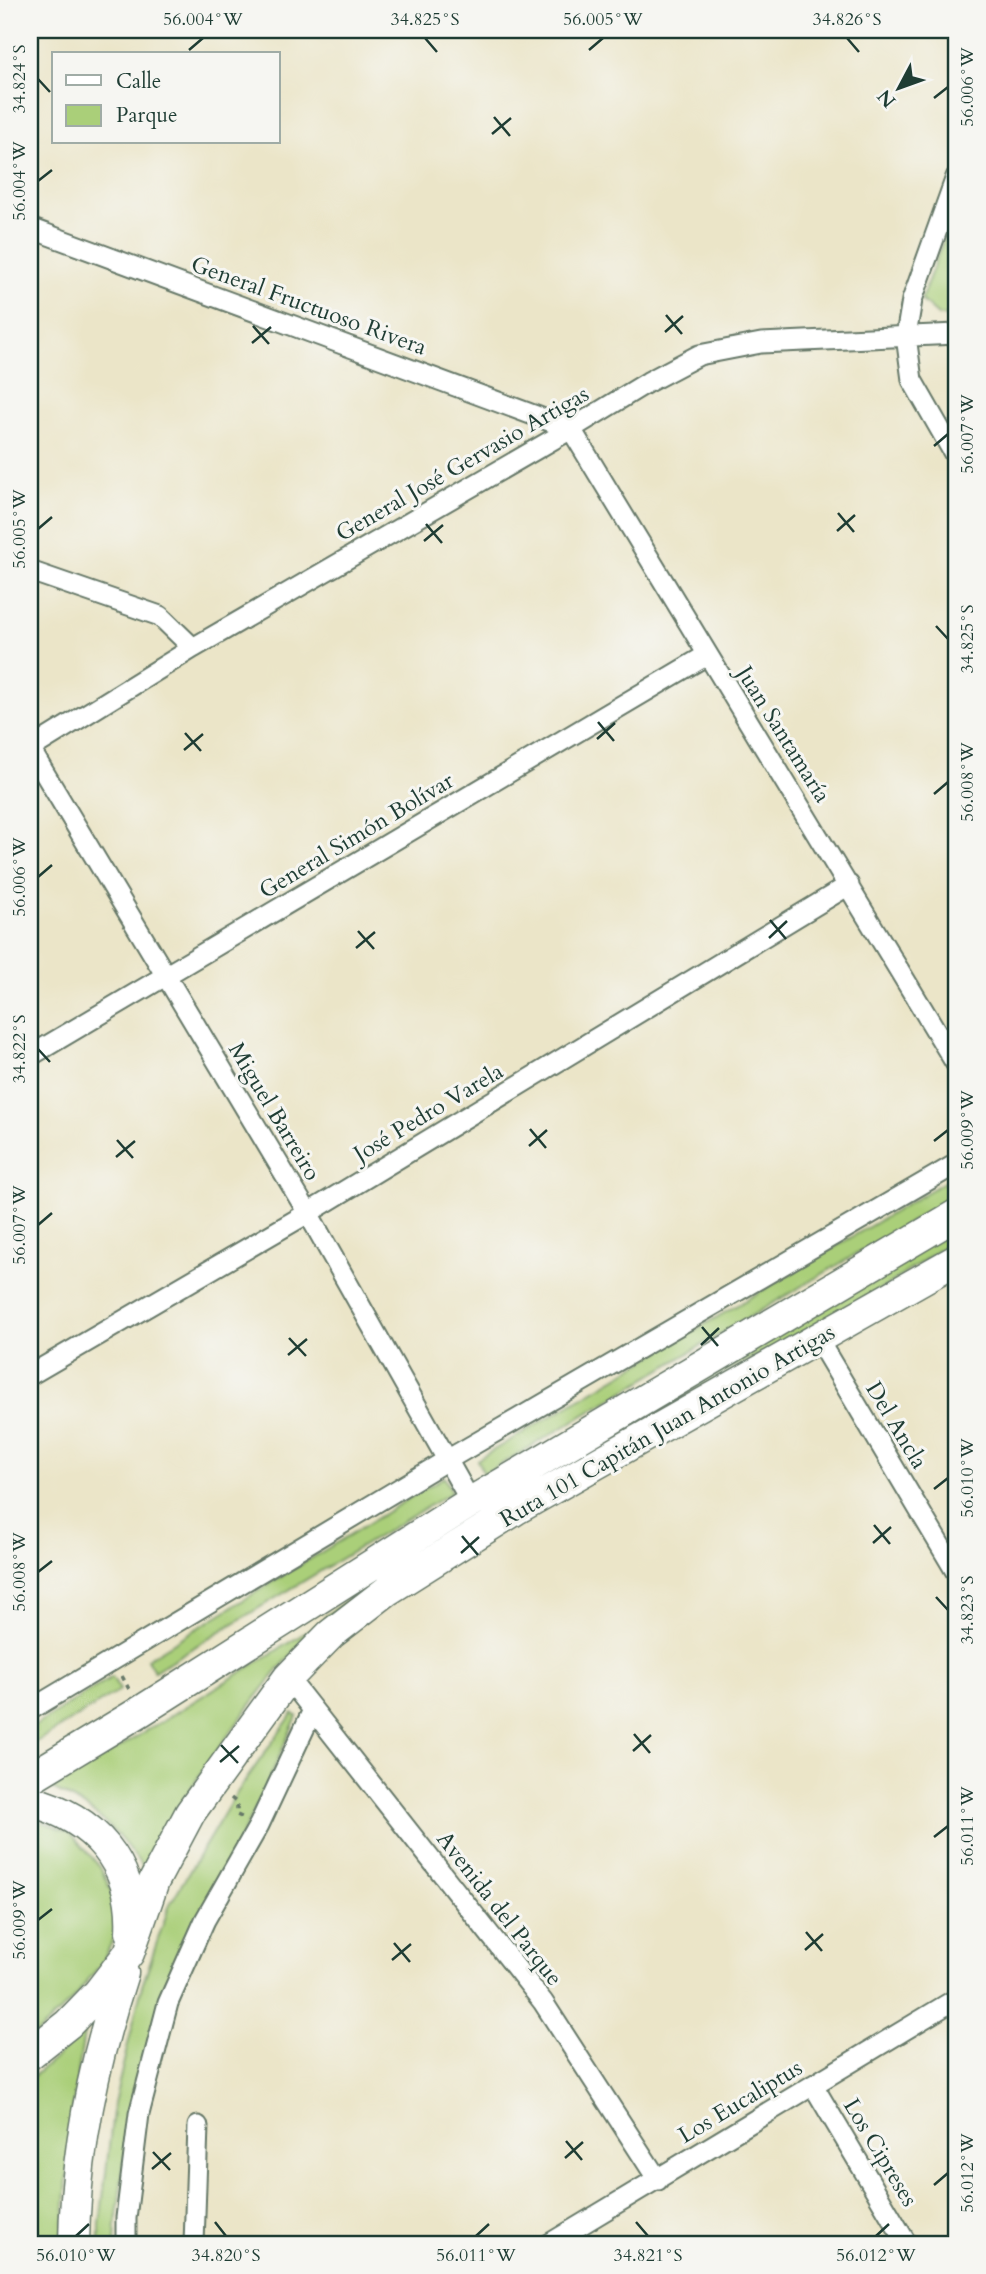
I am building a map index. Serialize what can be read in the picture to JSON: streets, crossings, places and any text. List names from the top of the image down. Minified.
{"streets":{"highway":["Ruta 101 Capitán Juan Antonio Artigas"],"street":["General Fructuoso Rivera","General José Gervasio Artigas","Juan Santamaría","General Simón Bolívar","Miguel Barreiro","José Pedro Varela","Del Ancla","Avenida del Parque","Los Eucaliptus","Los Cipreses"]},"crossings":[["General Fructuoso Rivera","General José Gervasio Artigas"],["General Fructuoso Rivera","Juan Santamaría"],["General José Gervasio Artigas","Juan Santamaría"],["General José Gervasio Artigas","Miguel Barreiro"],["Juan Santamaría","General Simón Bolívar"],["Juan Santamaría","José Pedro Varela"],["General Simón Bolívar","Miguel Barreiro"],["Miguel Barreiro","José Pedro Varela"],["Miguel Barreiro","Ruta 101 Capitán Juan Antonio Artigas"],["Ruta 101 Capitán Juan Antonio Artigas","Del Ancla"],["Ruta 101 Capitán Juan Antonio Artigas","Avenida del Parque"],["Avenida del Parque","Los Eucaliptus"],["Los Eucaliptus","Los Cipreses"]],"legend":["Calle","Parque"],"north":"bottom left","coordinates":["56.004°W","34.825°S","56.005°W","34.826°S","34.824°S","56.006°W","56.007°W","56.008°W","34.822°S","56.009°W","56.010°W","34.823°S","56.011°W","56.012°W","34.820°S","34.821°S"]}
